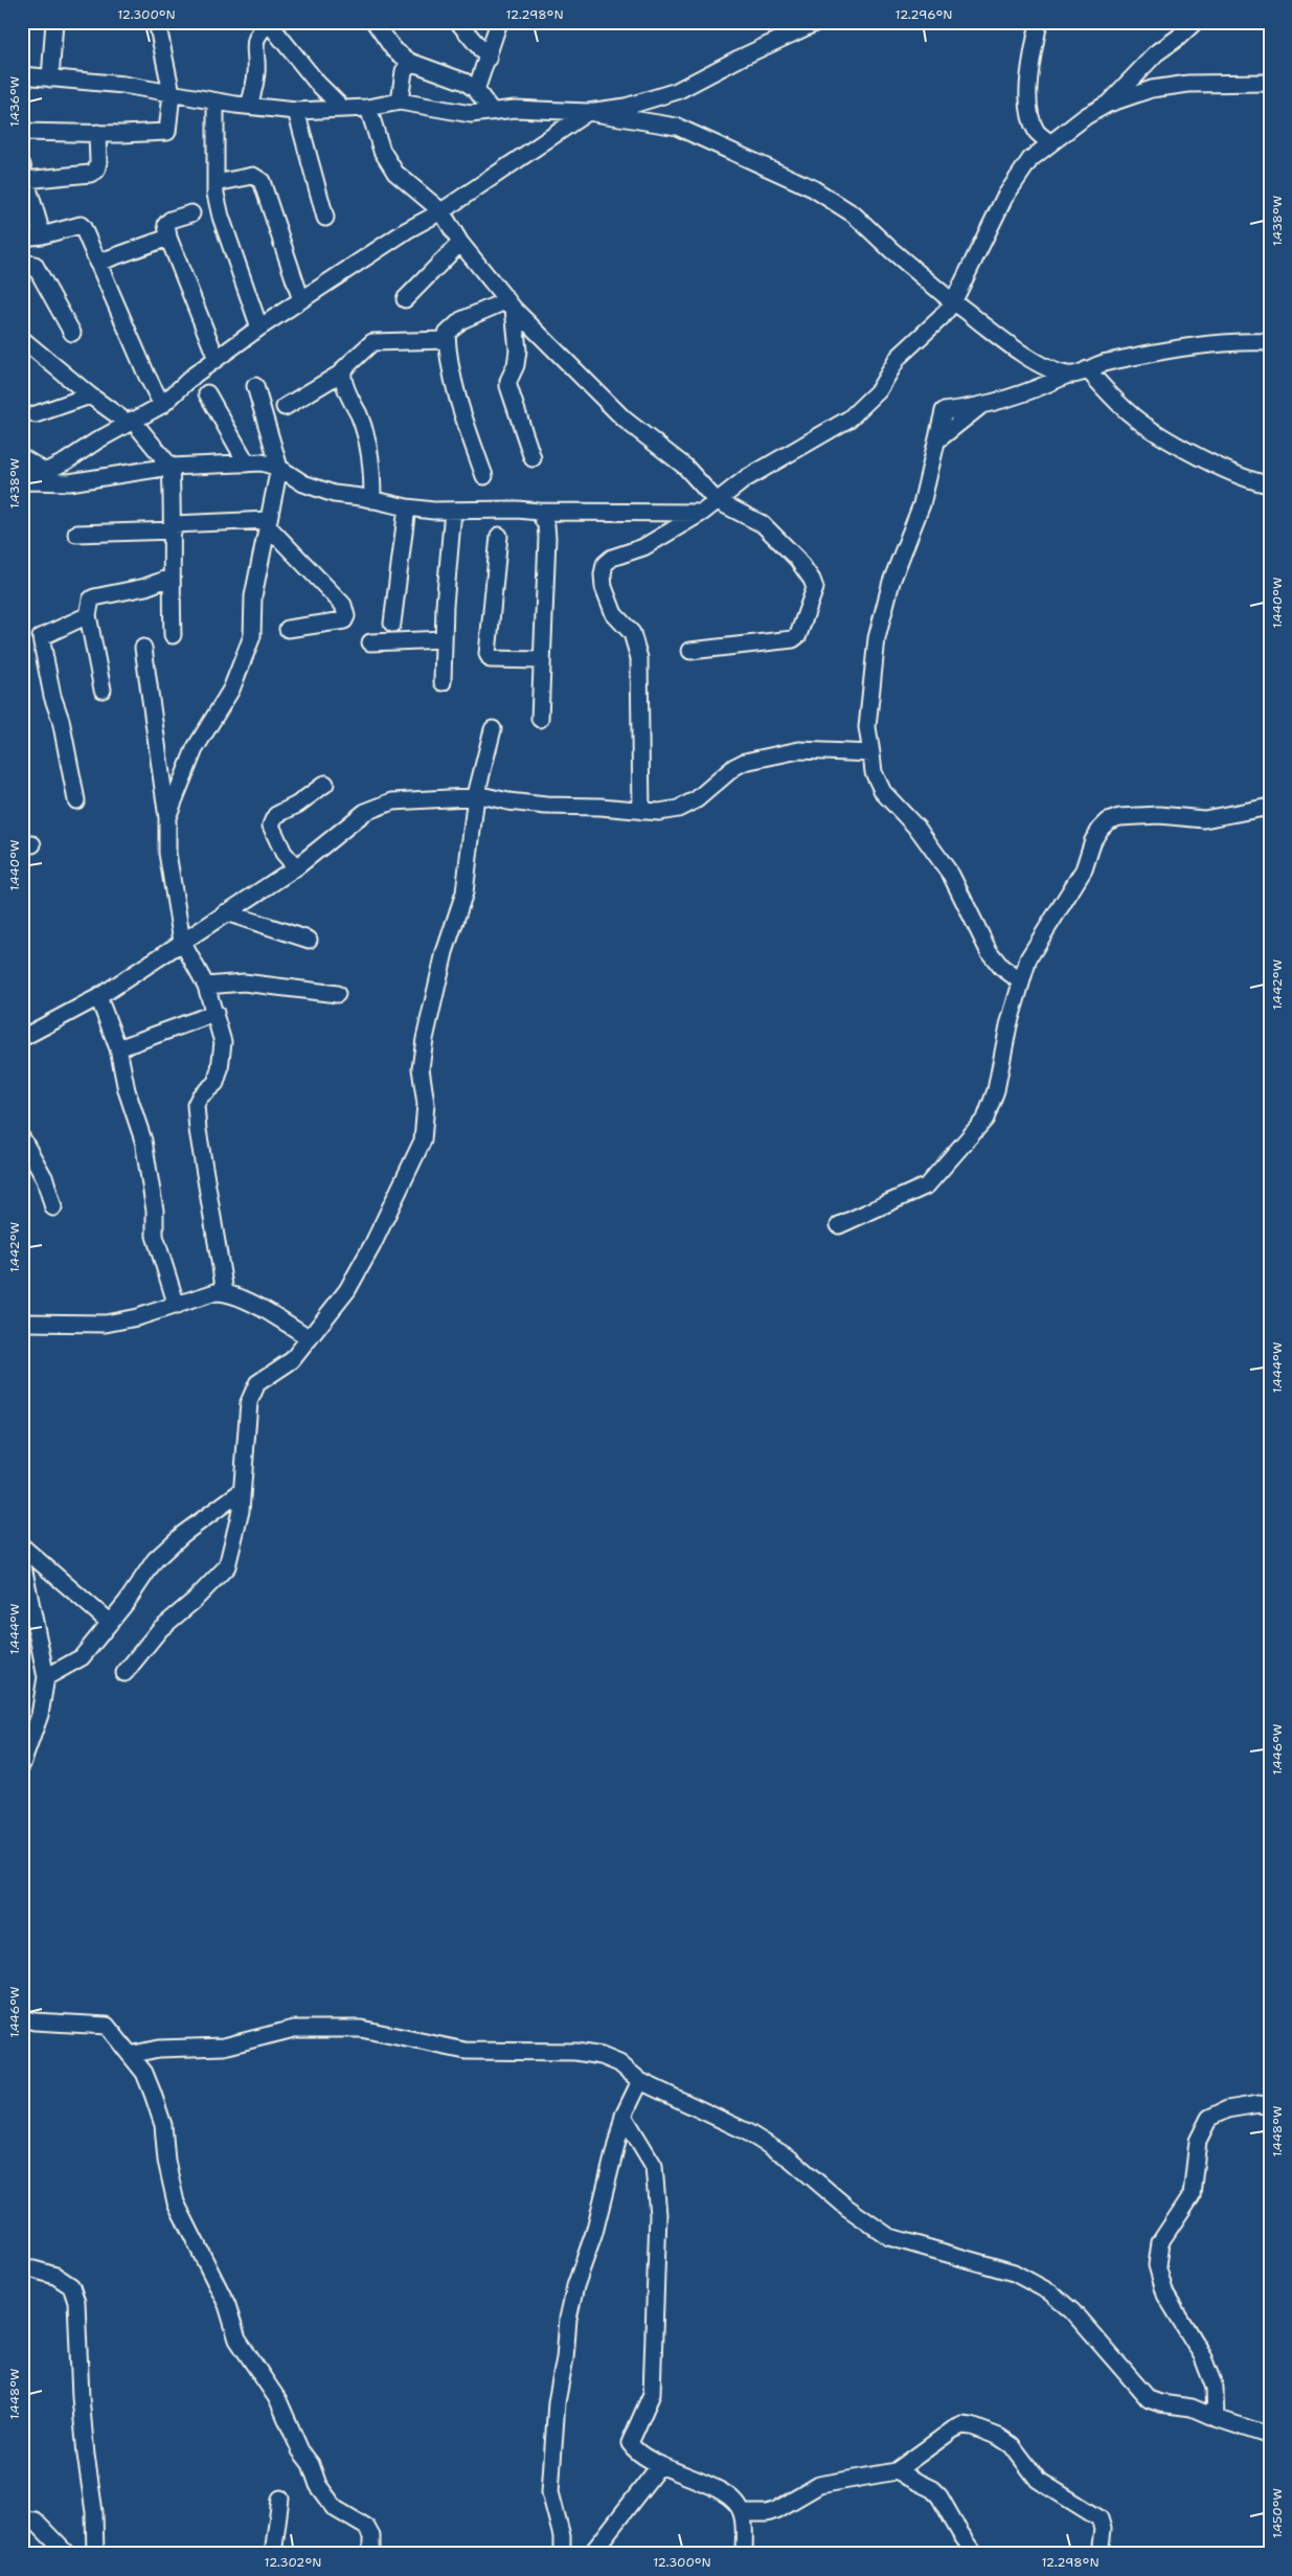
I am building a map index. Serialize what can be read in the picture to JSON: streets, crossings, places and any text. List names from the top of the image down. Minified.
{"coordinates":["12.300°N","12.298°N","12.296°N","1.436°W","1.438°W","1.440°W","1.442°W","1.444°W","1.446°W","1.448°W","1.450°W","12.302°N"]}
